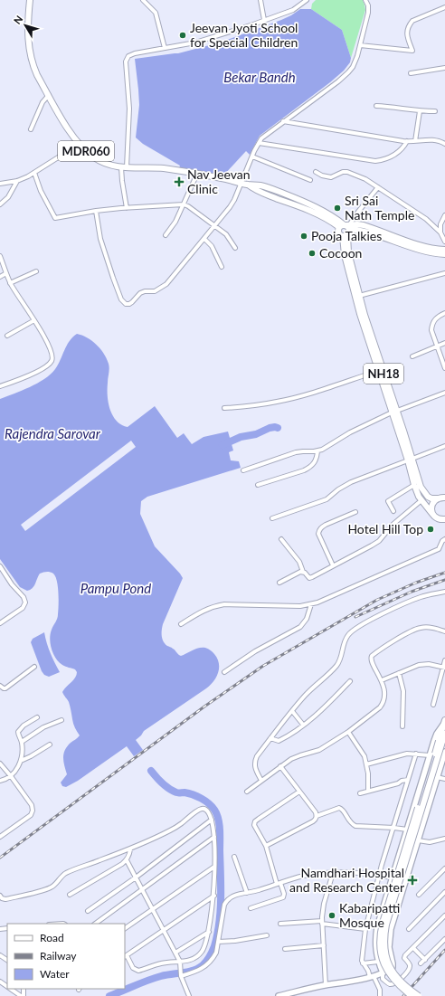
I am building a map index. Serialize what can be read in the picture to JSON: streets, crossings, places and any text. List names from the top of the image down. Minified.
{"streets":{"main road":["MDR060","NH18"]},"crossings":[["MDR060","NH18"]],"water":["Bekar Bandh","Rajendra Sarovar","Pampu Pond"],"places":{"other":["Jeevan Jyoti School for Special Children","Sri Sai Nath Temple","Pooja Talkies","Cocoon","Hotel Hill Top","Kabaripatti Mosque"],"health":["Nav Jeevan Clinic","Namdhari Hospital and Research Center"]},"legend":["Road","Railway","Water"],"north":"top left"}
